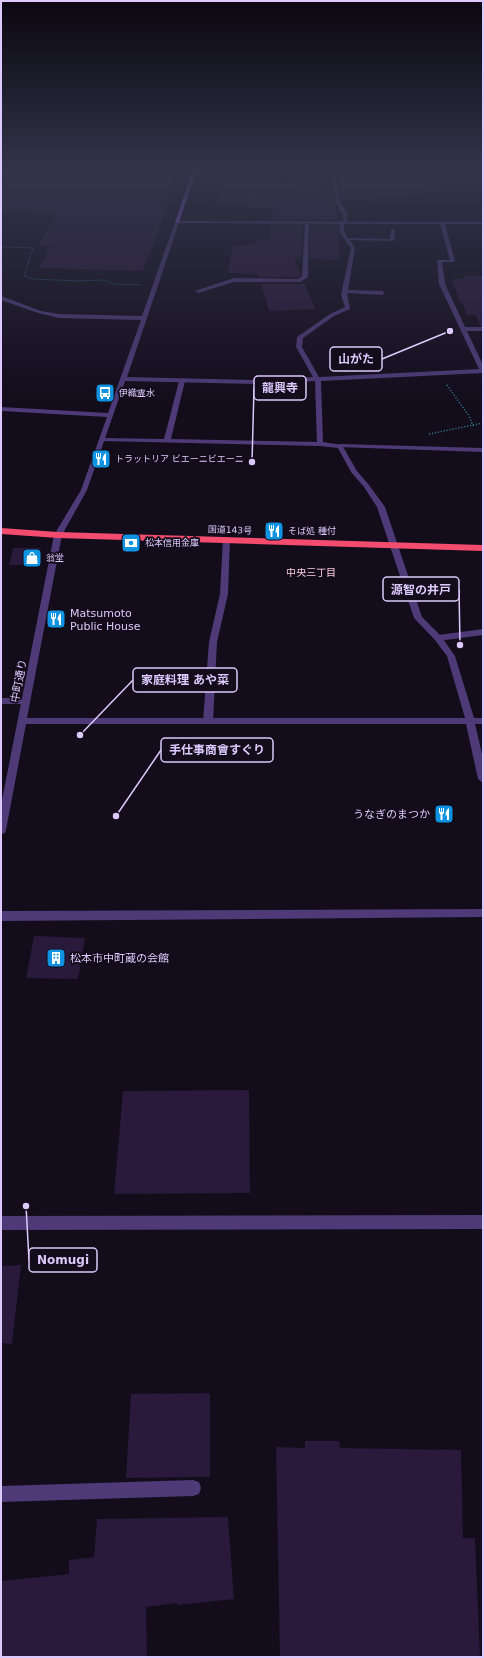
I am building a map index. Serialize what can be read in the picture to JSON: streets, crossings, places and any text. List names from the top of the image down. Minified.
{"streets":{"highway":["国道143号"],"street":["中町通り"]},"crossings":[["国道143号","中町通り"]],"districts":["中央三丁目"],"places":{"other":["山がた","龍興寺","源智の井戸","家庭料理 あや菜","手仕事商會すぐり","Nomugi"],"bus stop":["伊織霊水"],"restaurant":["トラットリア ビエーニビエーニ","そば処 種付","Matsumoto Public House","うなぎのまつか"],"bank":["松本信用金庫"],"shop":["翁堂"],"building":["松本市中町蔵の会館"]}}
